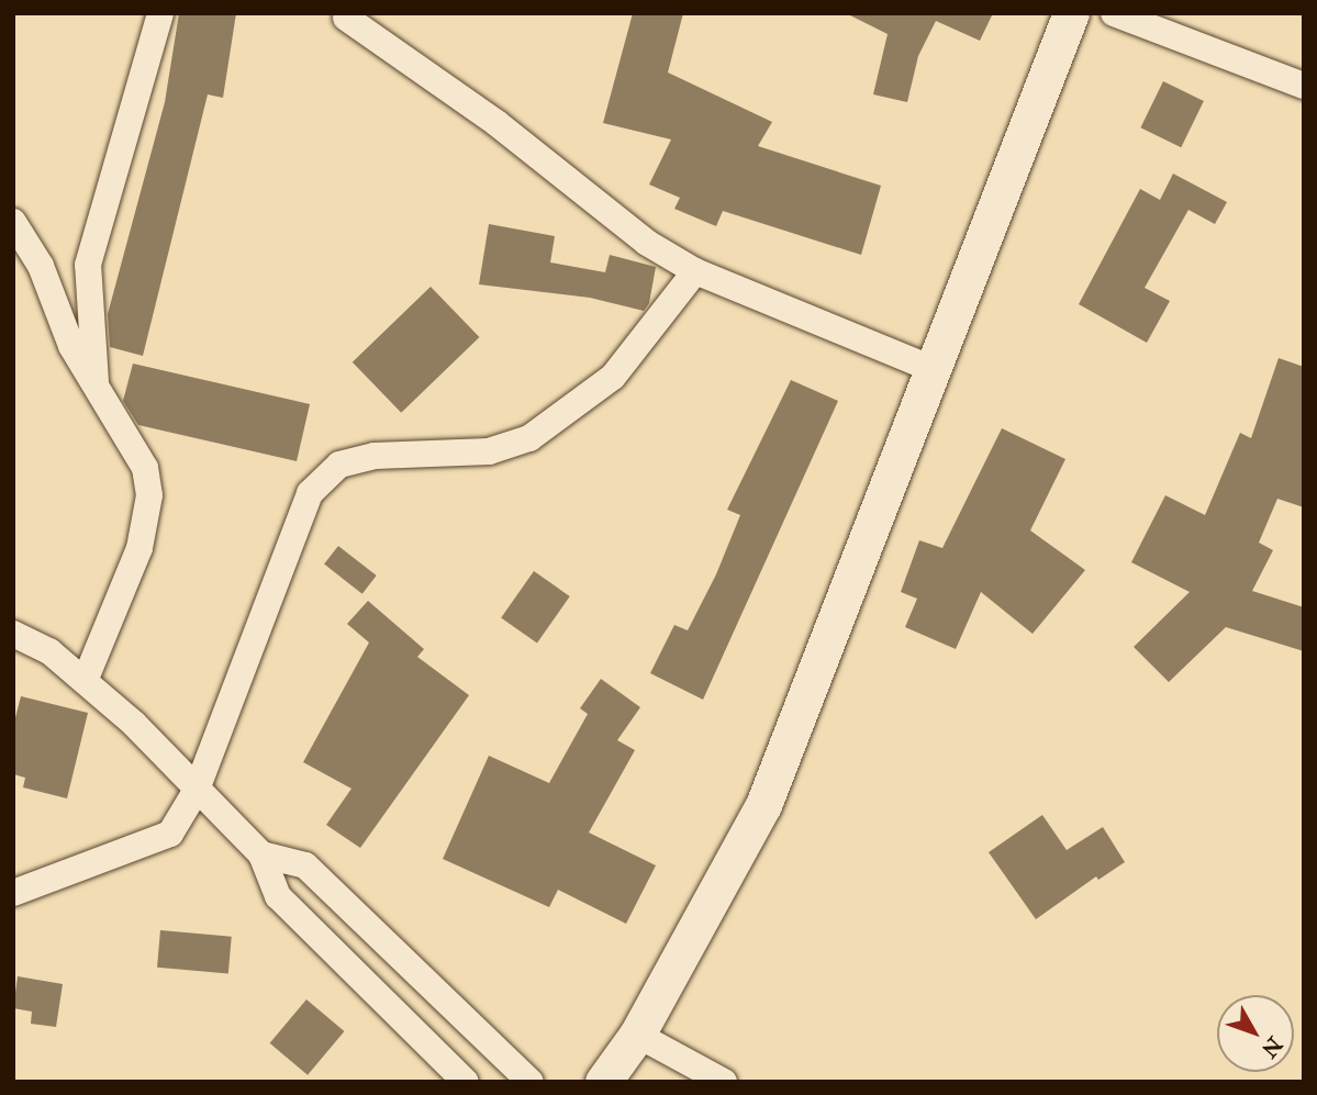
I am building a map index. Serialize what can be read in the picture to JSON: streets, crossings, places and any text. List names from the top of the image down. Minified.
{"north":"bottom right"}
